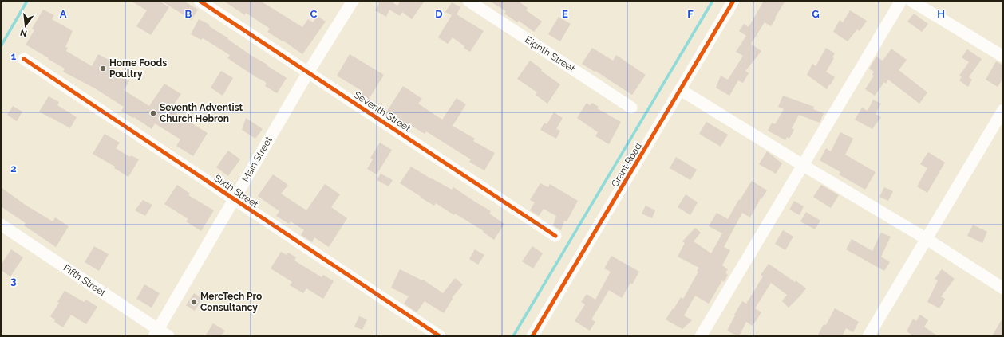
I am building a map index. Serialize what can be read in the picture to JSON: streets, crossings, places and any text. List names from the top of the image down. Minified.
{"streets":{"street":["Eighth Street","Seventh Street","Main Street","Grant Road","Sixth Street","Fifth Street"]},"crossings":[["Seventh Street","Main Street"],["Main Street","Sixth Street"],["Main Street","Fifth Street"]],"places":["Home Foods Poultry","Seventh Adventist Church Hebron","MercTech Pro Consultancy"],"north":"bottom","grid":{"columns":["A","B","C","D","E","F","G","H"],"rows":["1","2","3"]}}
